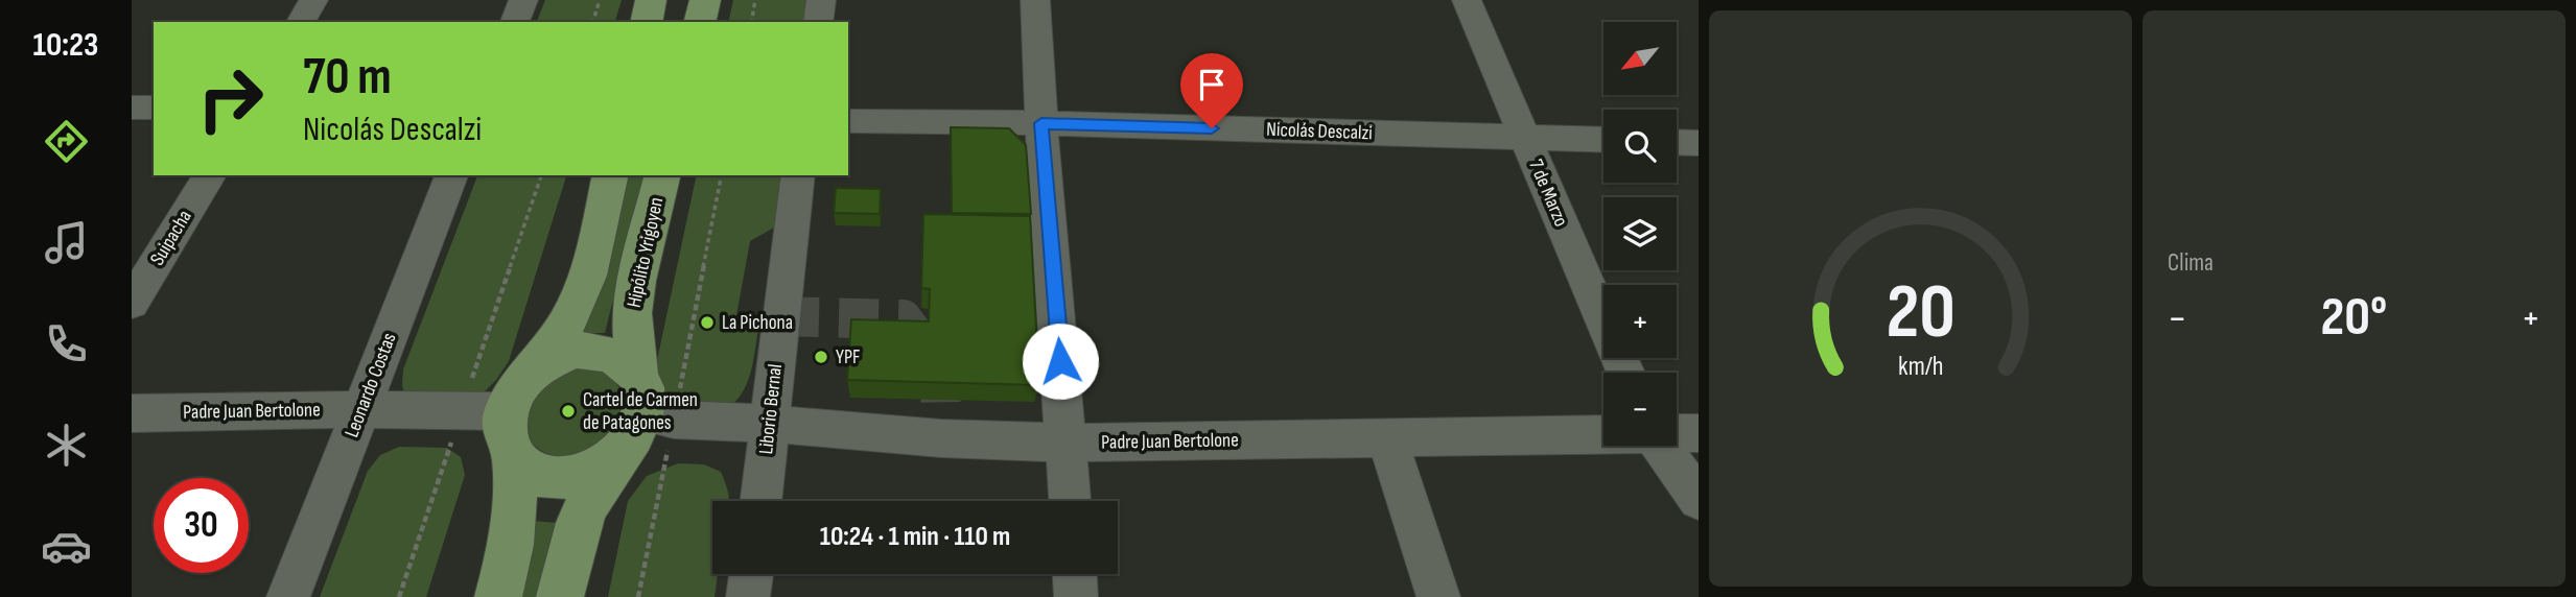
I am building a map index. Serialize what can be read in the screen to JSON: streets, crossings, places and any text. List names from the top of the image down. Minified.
{"streets":{"main road":["Hipólito Yrigoyen"],"street":["Nicolás Descalzi","7 de Marzo","Suipacha","Leonardo Costas","Liborio Bernal","Padre Juan Bertolone"]},"crossings":[["Nicolás Descalzi","7 de Marzo"],["Hipólito Yrigoyen","Padre Juan Bertolone"],["Leonardo Costas","Padre Juan Bertolone"],["Liborio Bernal","Padre Juan Bertolone"]],"places":["La Pichona","YPF","Cartel de Carmen de Patagones"],"north":"bottom left","page":{"tabs":"10:23","tile":"Clima","map_buttons":["+","−"],"turn":["70 m","Nicolás Descalzi"],"heat":["−","20°","+"],"limit":"30","trip":"10:24 · 1 min · 110 m","gauge":["20","km/h"]}}
